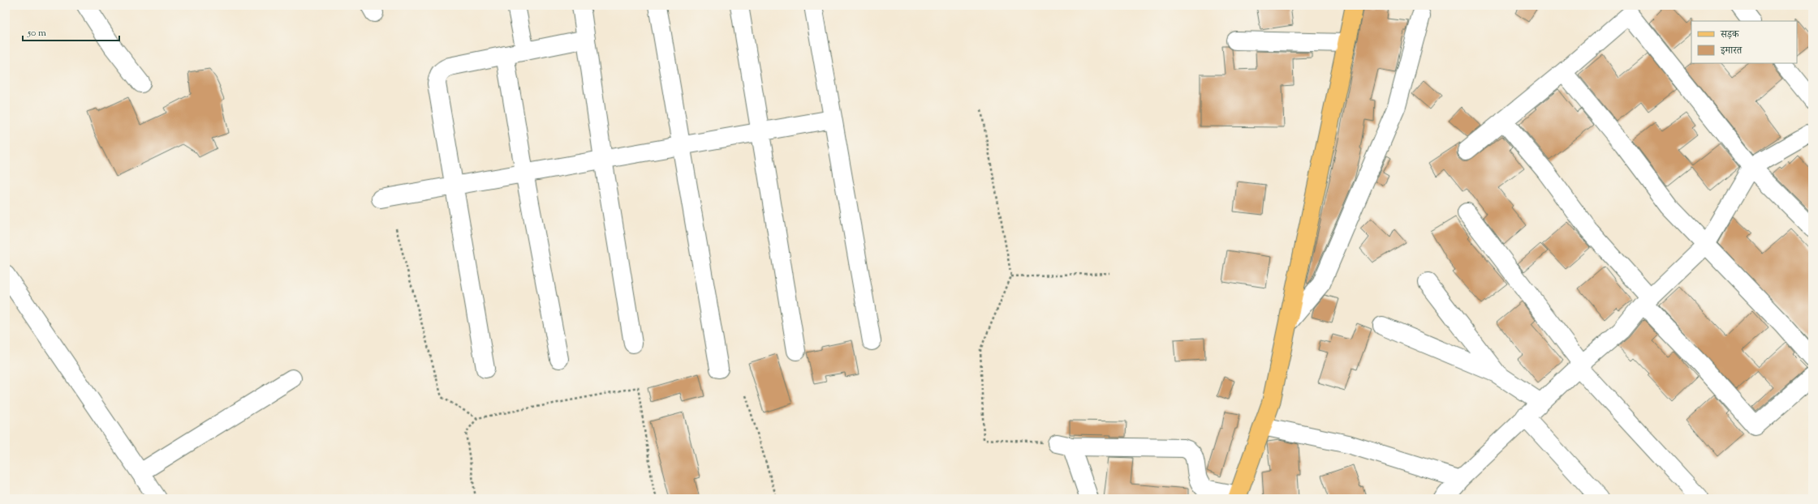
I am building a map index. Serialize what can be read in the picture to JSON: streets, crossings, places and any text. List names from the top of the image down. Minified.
{"legend":["सड़क","इमारत"],"scale_bar":"50 m"}
